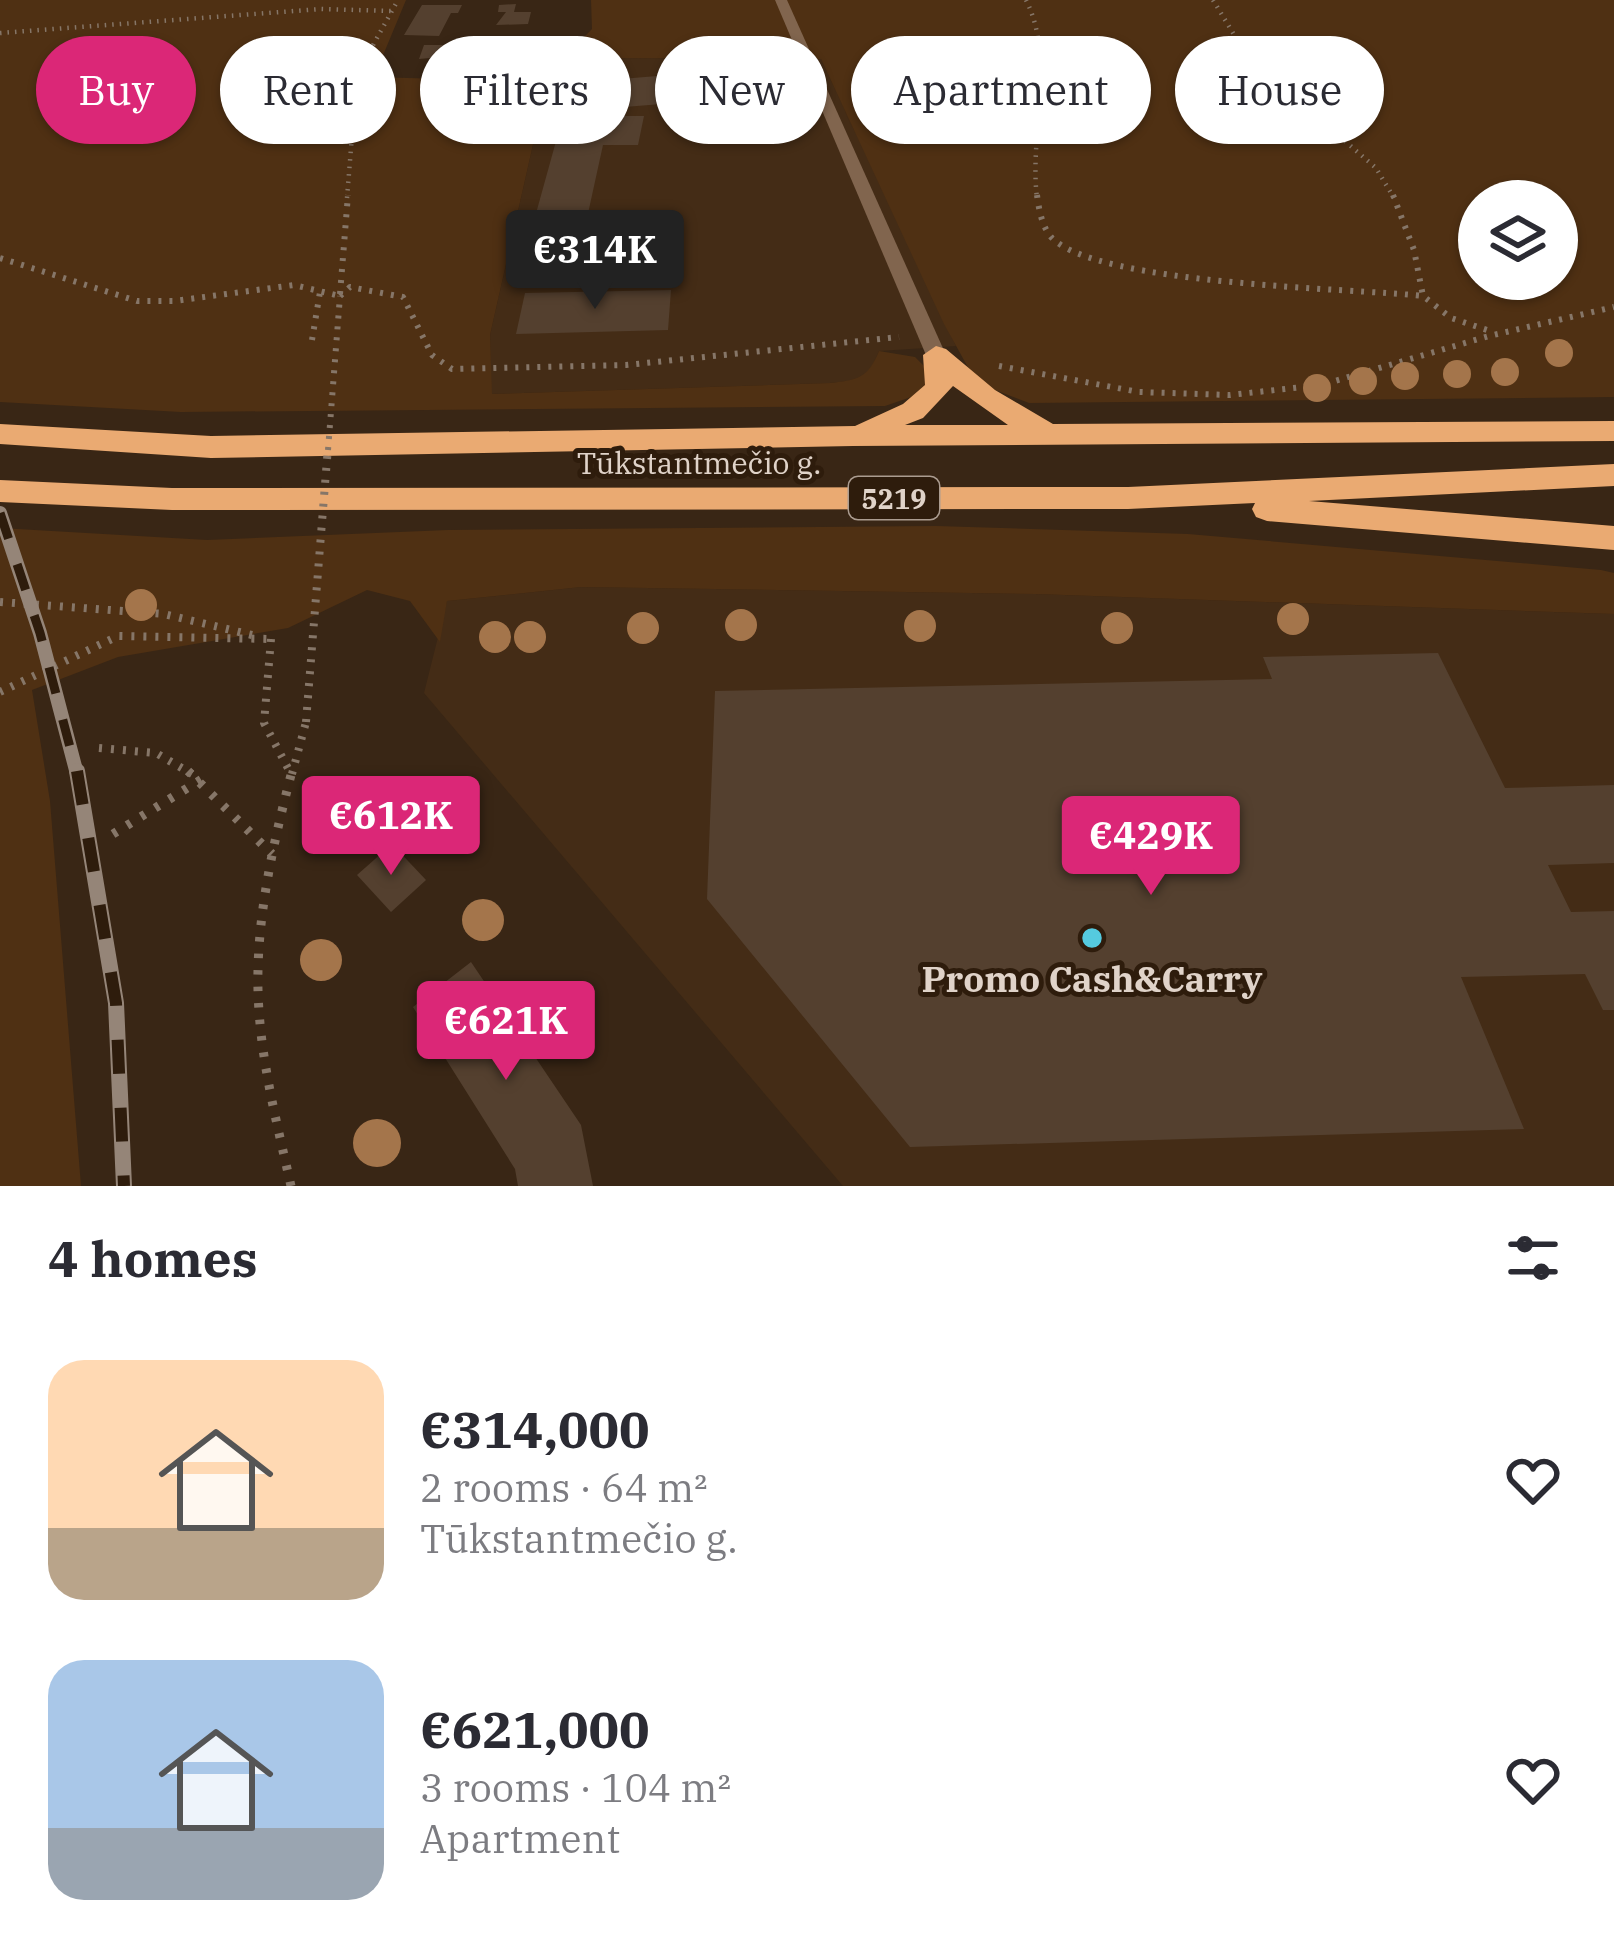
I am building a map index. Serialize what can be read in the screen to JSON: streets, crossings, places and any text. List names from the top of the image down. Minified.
{"streets":{"highway":["Tūkstantmečio g.","5219"]},"places":["Promo Cash&Carry"],"page":{"chip":["Buy","Rent","Filters","New","Apartment","House"],"price":["€314K","€612K","€429K","€621K"],"heading":"4 homes","list":[{"name":"€314,000","note":"2 rooms · 64 m² · Tūkstantmečio g."},{"name":"€621,000","note":"3 rooms · 104 m² · Apartment"}]}}
